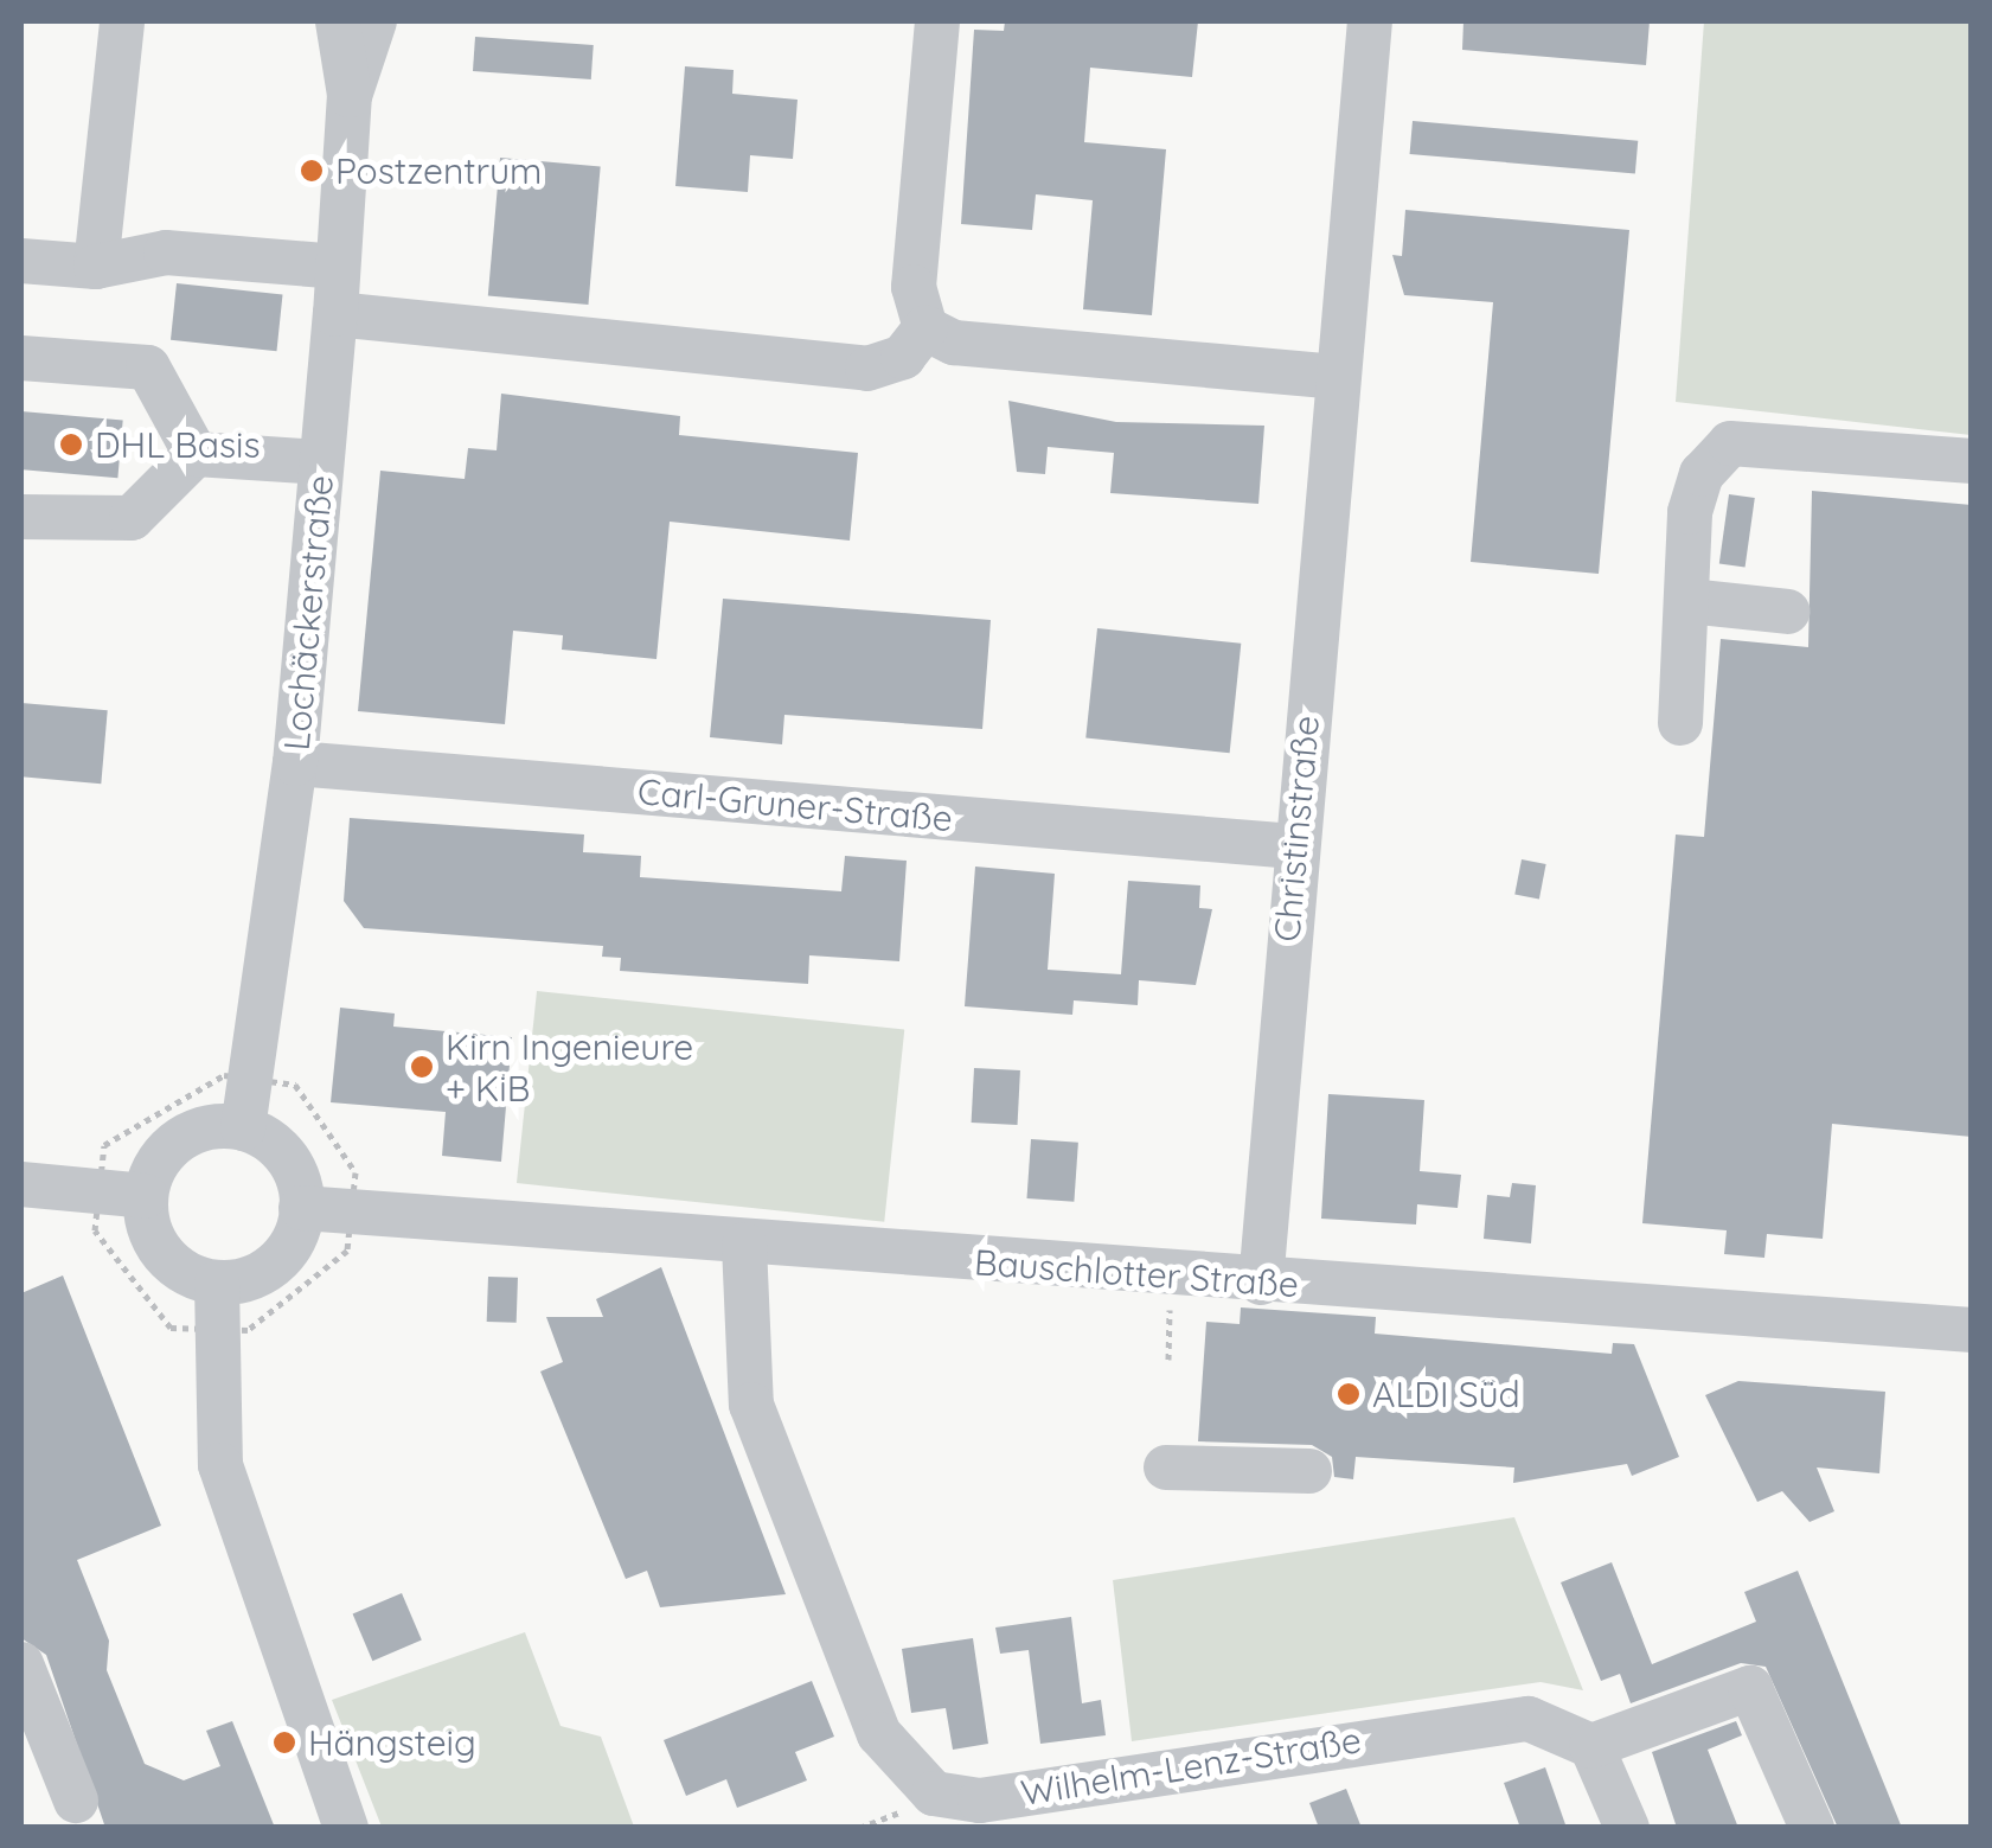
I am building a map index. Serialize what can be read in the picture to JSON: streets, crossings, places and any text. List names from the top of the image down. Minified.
{"streets":{"street":["Lochäckerstraße","Carl-Gruner-Straße","Christinstraße","Bauschlotter Straße","Wilhelm-Lenz-Straße"]},"crossings":[["Lochäckerstraße","Carl-Gruner-Straße"],["Lochäckerstraße","Bauschlotter Straße"],["Carl-Gruner-Straße","Christinstraße"],["Christinstraße","Bauschlotter Straße"],["Bauschlotter Straße","Wilhelm-Lenz-Straße"]],"places":["Postzentrum","DHL Basis","Kirn Ingenieure + KiB","ALDI Süd","Hängsteig"]}
